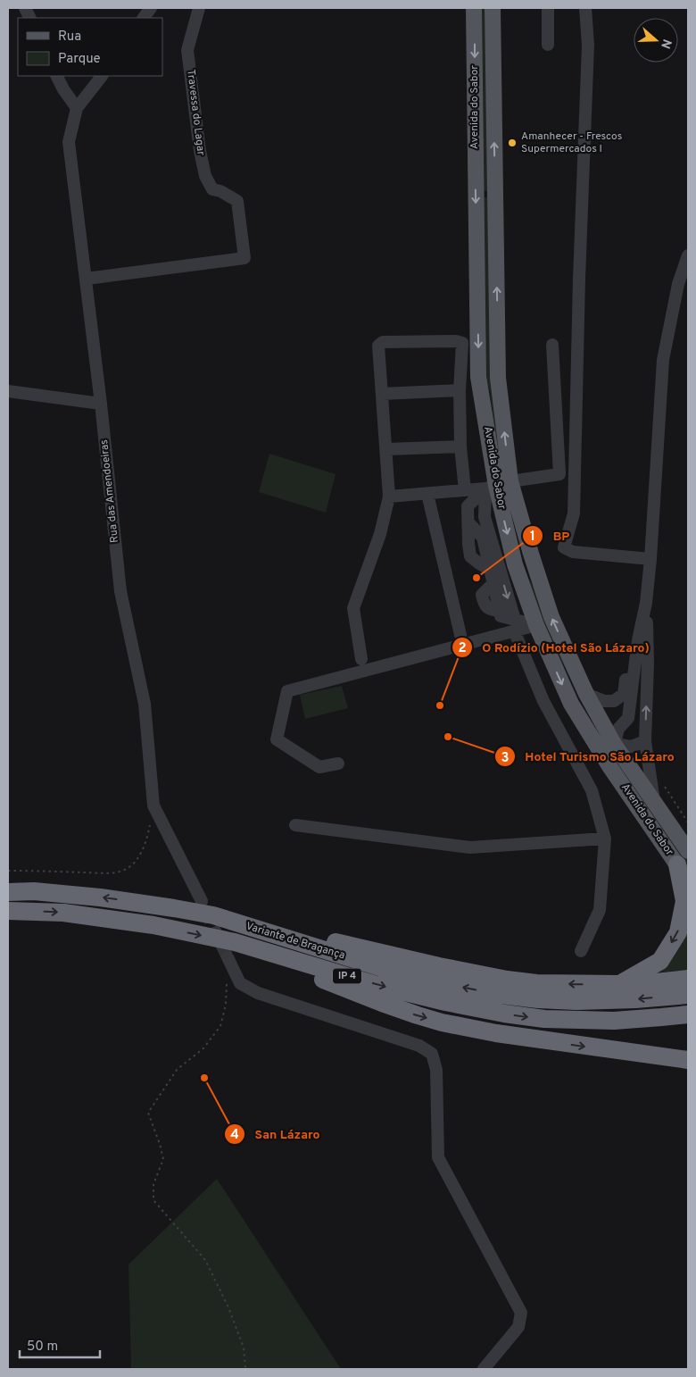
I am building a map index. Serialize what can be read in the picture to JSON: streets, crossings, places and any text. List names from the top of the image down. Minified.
{"streets":{"highway":["Variante de Bragança","IP 4"],"main road":["Avenida do Sabor"],"street":["Travessa do Lagar","Rua das Amendoeiras"]},"crossings":[["Travessa do Lagar","Rua das Amendoeiras"]],"places":["Amanhecer - Frescos Supermercados I","BP","O Rodízio (Hotel São Lázaro)","Hotel Turismo São Lázaro","San Lázaro"],"legend":["Rua","Parque"],"scale_bar":"50 m","north":"right"}
